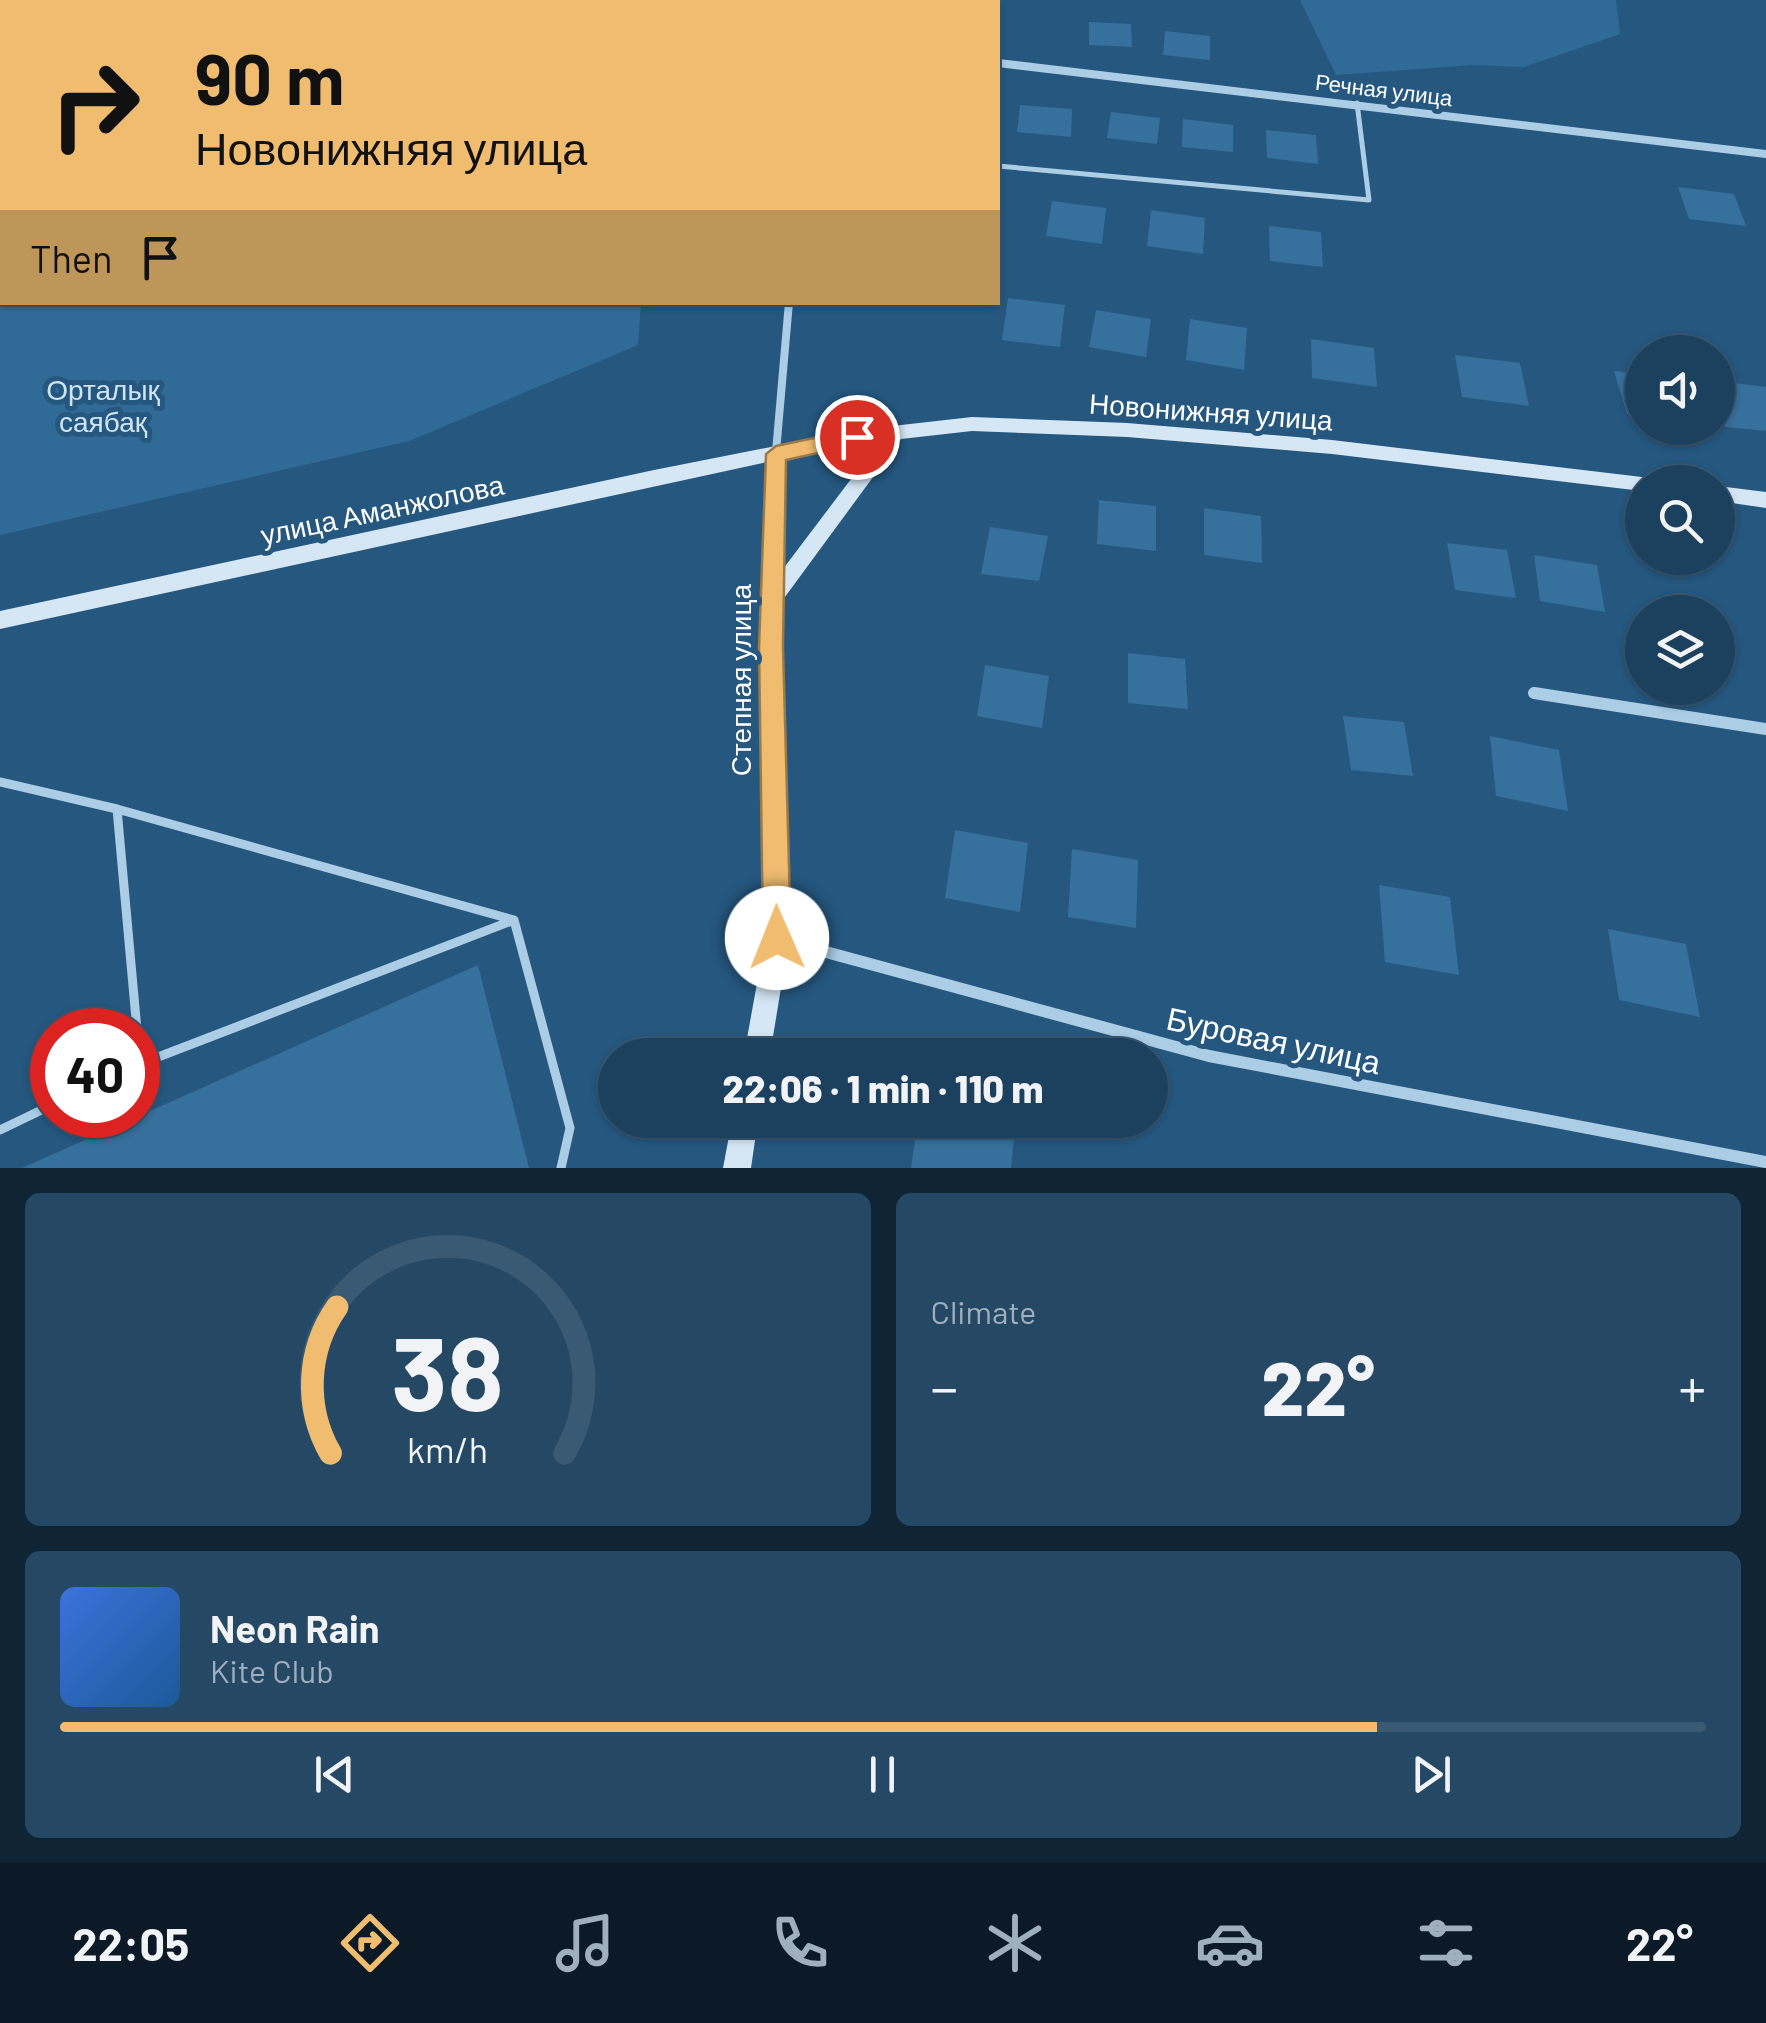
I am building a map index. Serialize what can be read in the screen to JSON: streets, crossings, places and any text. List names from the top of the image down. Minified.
{"streets":{"main road":["Новонижняя улица","улица Аманжолова","Степная улица"],"street":["Речная улица","Буровая улица"]},"crossings":[["Новонижняя улица","улица Аманжолова"],["Новонижняя улица","Степная улица"],["улица Аманжолова","Степная улица"],["Степная улица","Буровая улица"]],"parks":["Орталық саябақ"],"page":{"turn":["90 m","Новонижняя улица"],"then":"Then","limit":"40","trip":"22:06 · 1 min · 110 m","tile":"Climate","heat":["−","22°","+"],"song":["Neon Rain","Kite Club"],"tabs":["22:05","22°"],"gauge":["38","km/h"]}}
